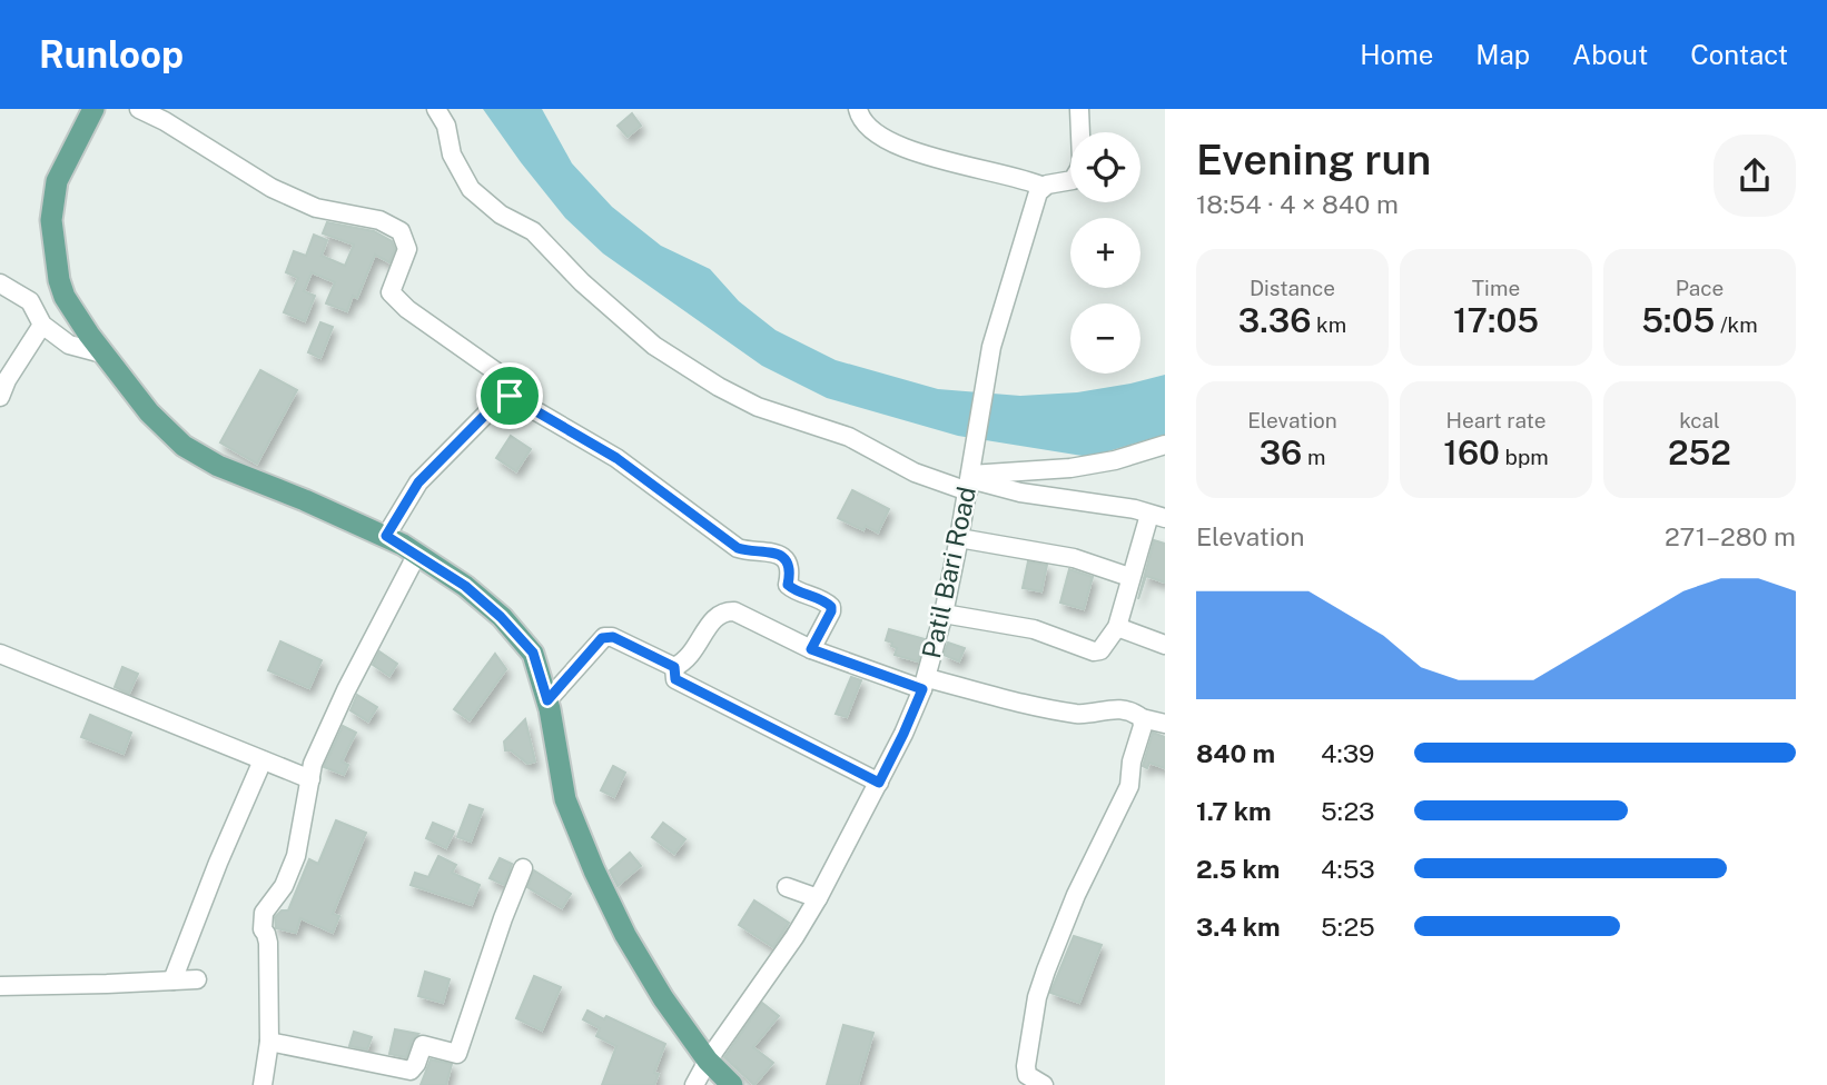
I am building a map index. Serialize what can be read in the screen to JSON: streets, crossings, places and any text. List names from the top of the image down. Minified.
{"streets":{"street":["Patil Bari Road"]},"page":{"header":"Runloop","nav":["Home","Map","About","Contact"],"heading":["Evening run","18:54 · 4 × 840 m"],"map_buttons":["+","−"],"stats":[["Distance","3.36 km"],["Time","17:05"],["Pace","5:05 /km"],["Elevation","36 m"],["Heart rate","160 bpm"],["kcal","252"]],"chart":["Elevation","271–280 m"],"list":[{"name":"840 m","note":"4:39"},{"name":"1.7 km","note":"5:23"},{"name":"2.5 km","note":"4:53"},{"name":"3.4 km","note":"5:25"}]}}
